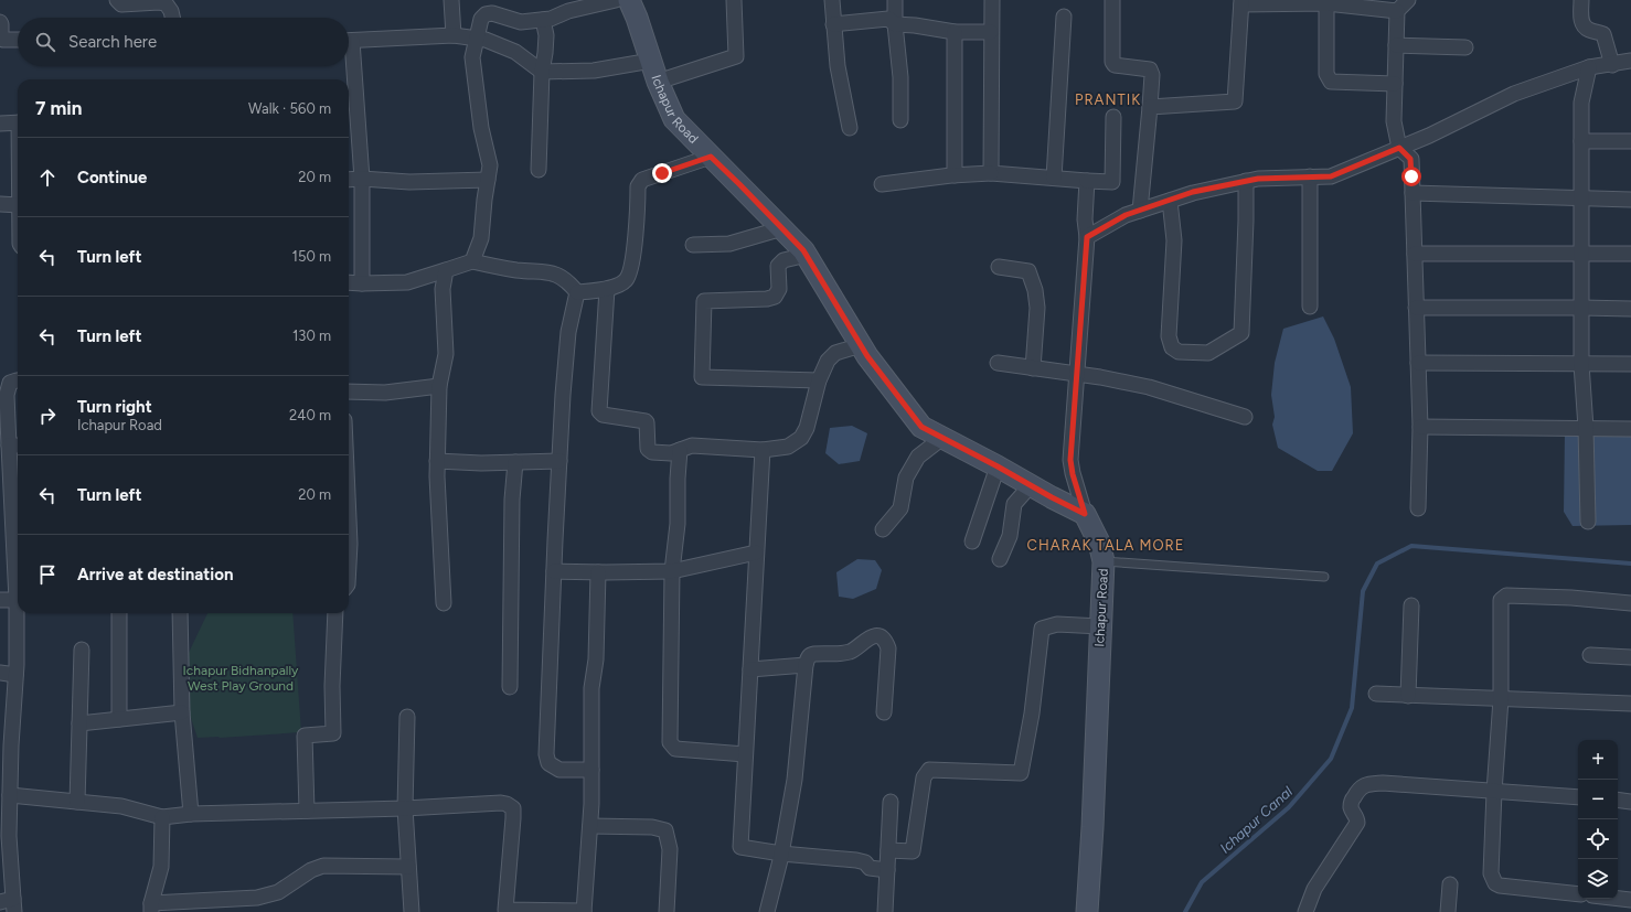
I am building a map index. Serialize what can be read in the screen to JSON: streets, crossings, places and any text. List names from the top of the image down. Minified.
{"streets":{"street":["Ichapur Road"]},"districts":["PRANTIK","CHARAK TALA MORE"],"water":["Ichapur Canal"],"parks":["Ichapur Bidhanpally West Play Ground"],"page":{"search":"Search here","heading":["7 min","Walk · 560 m"],"list":[["Continue","20 m"],["Turn left","150 m"],["Turn left","130 m"],["Turn right","Ichapur Road","240 m"],["Turn left","20 m"],"Arrive at destination"],"map_buttons":["+","−"]}}
